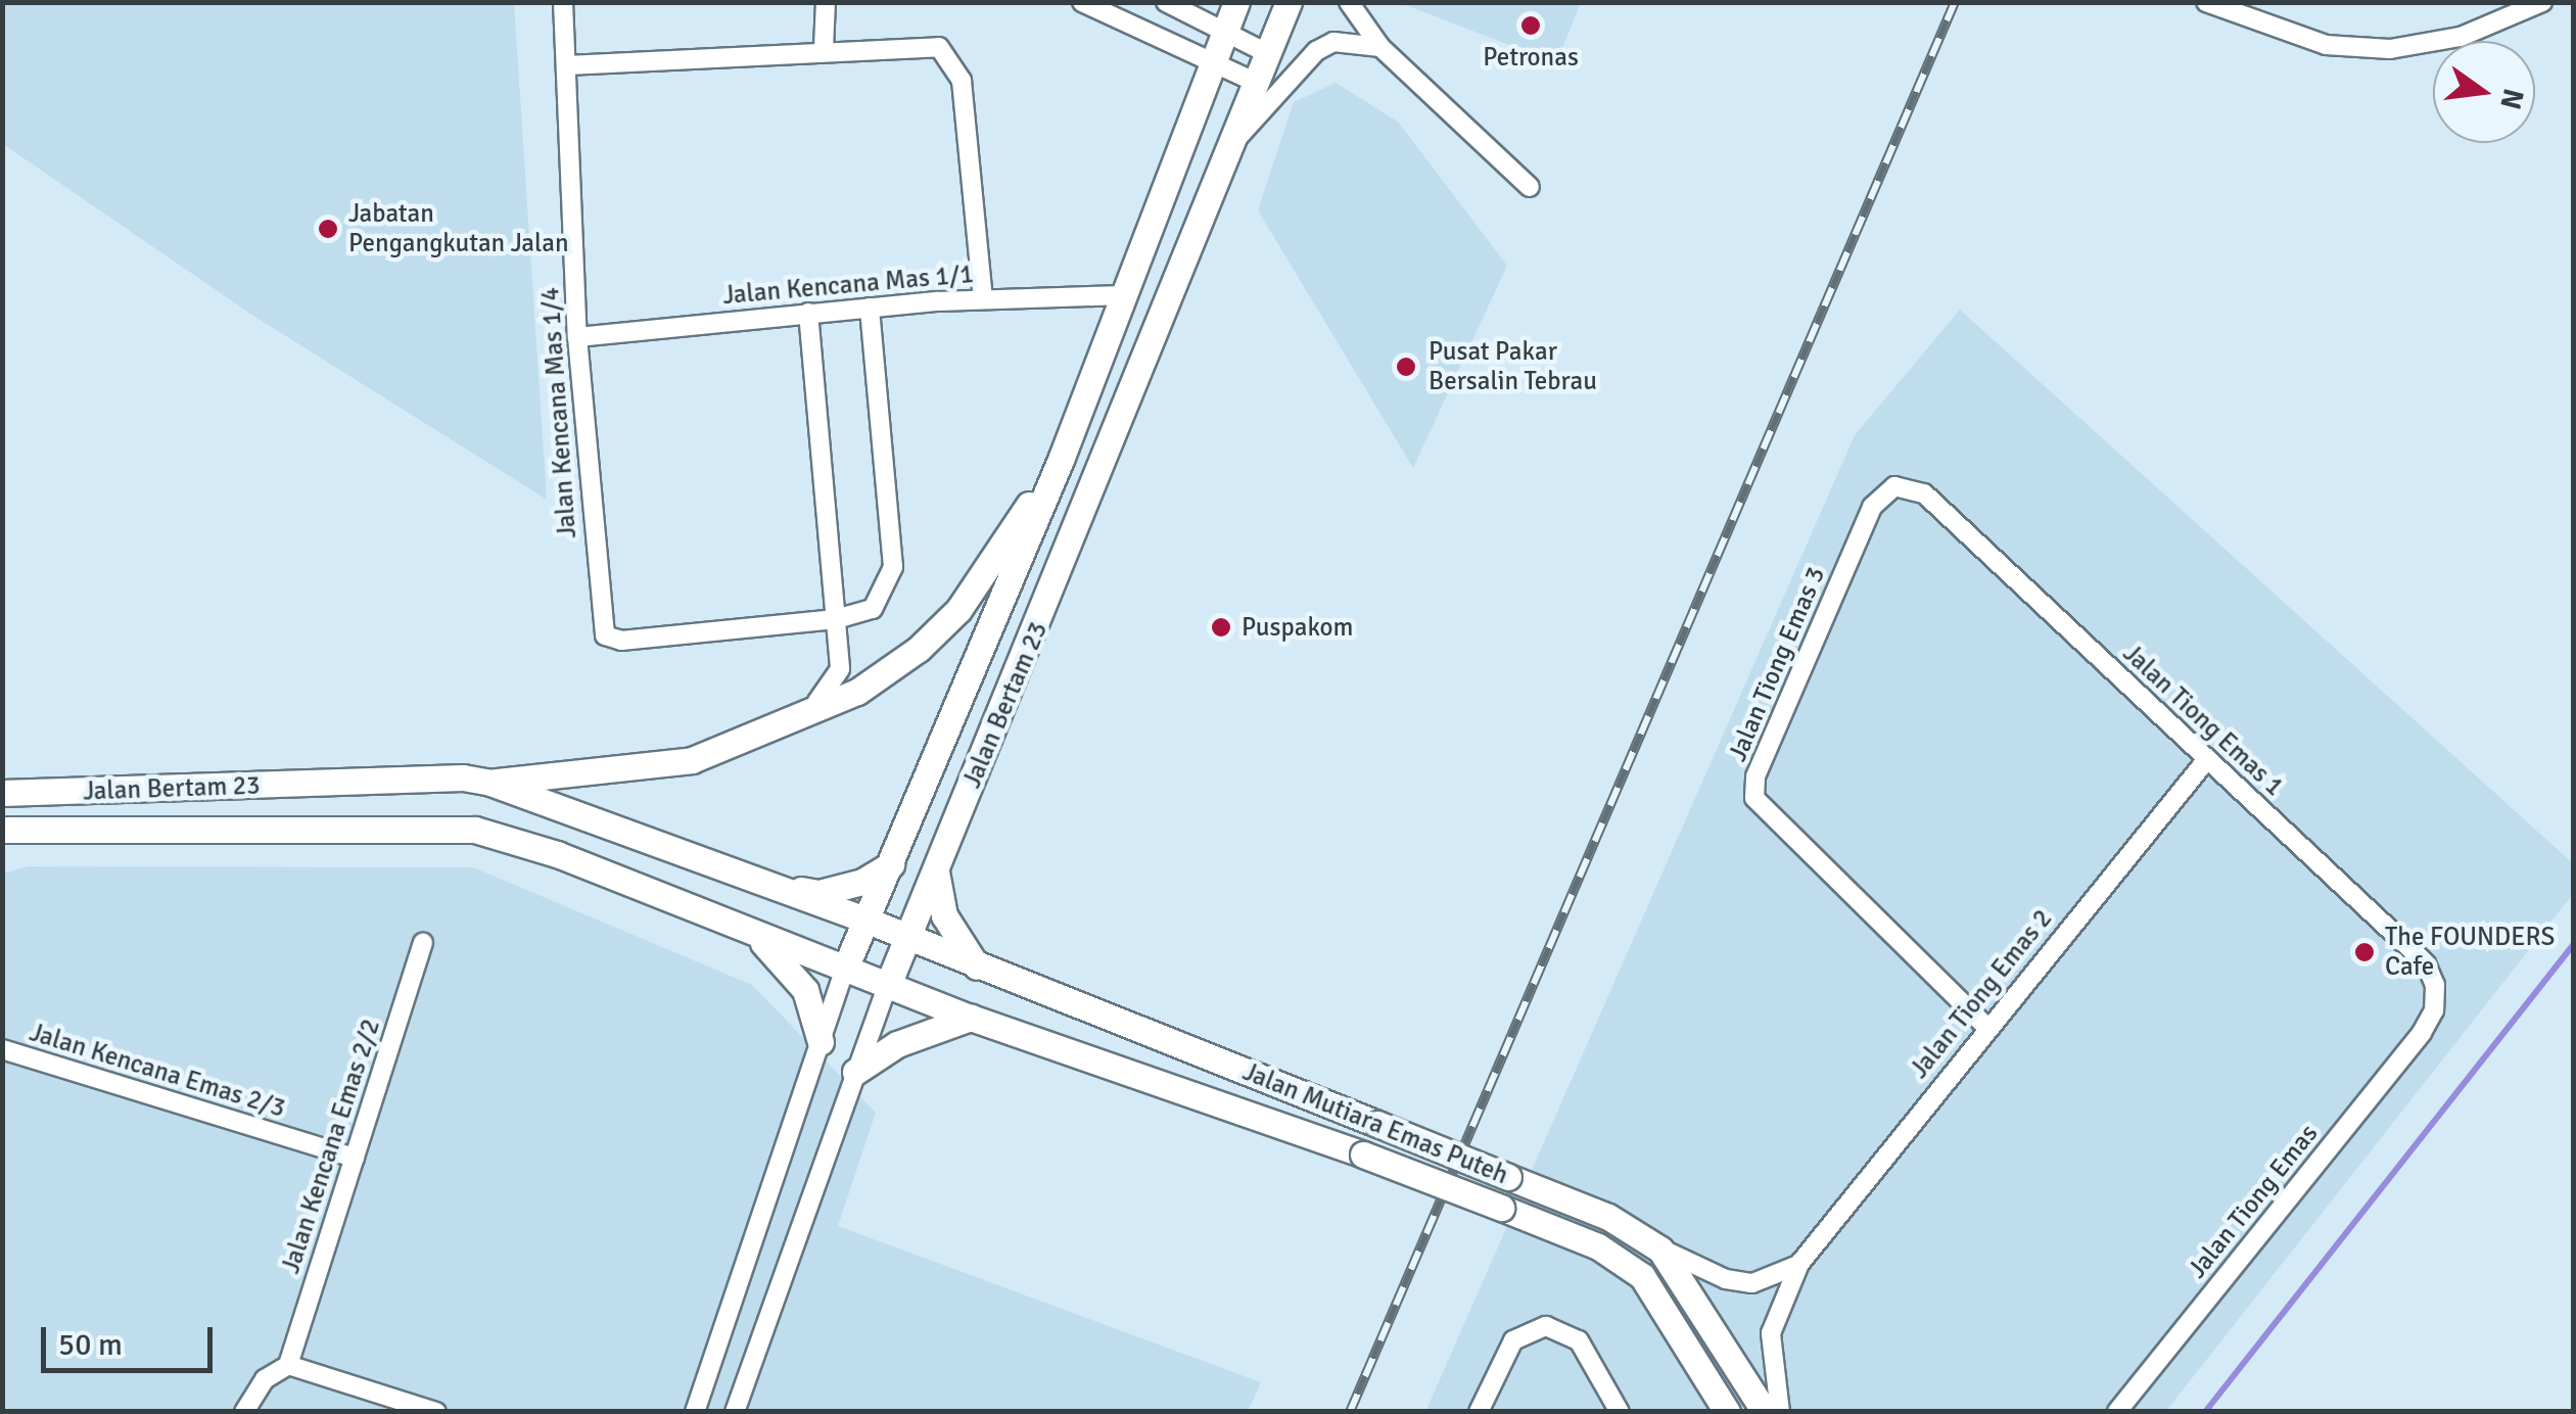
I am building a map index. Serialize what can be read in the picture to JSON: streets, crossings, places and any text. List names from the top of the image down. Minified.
{"streets":{"street":["Jalan Kencana Mas 1/1","Jalan Kencana Mas 1/4","Jalan Tiong Emas 3","Jalan Bertam 23","Jalan Tiong Emas 1","Jalan Tiong Emas 2","Jalan Kencana Emas 2/3","Jalan Mutiara Emas Puteh","Jalan Kencana Emas 2/2","Jalan Tiong Emas"]},"crossings":[["Jalan Kencana Mas 1/1","Jalan Kencana Mas 1/4"],["Jalan Kencana Mas 1/1","Jalan Bertam 23"],["Jalan Tiong Emas 3","Jalan Tiong Emas 1"],["Jalan Tiong Emas 3","Jalan Tiong Emas 2"],["Jalan Bertam 23","Jalan Mutiara Emas Puteh"],["Jalan Tiong Emas 1","Jalan Tiong Emas 2"],["Jalan Tiong Emas 1","Jalan Tiong Emas"],["Jalan Kencana Emas 2/3","Jalan Kencana Emas 2/2"]],"places":["Petronas","Jabatan Pengangkutan Jalan","Pusat Pakar Bersalin Tebrau","Puspakom","The FOUNDERS Cafe"],"scale_bar":"50 m","north":"right"}
